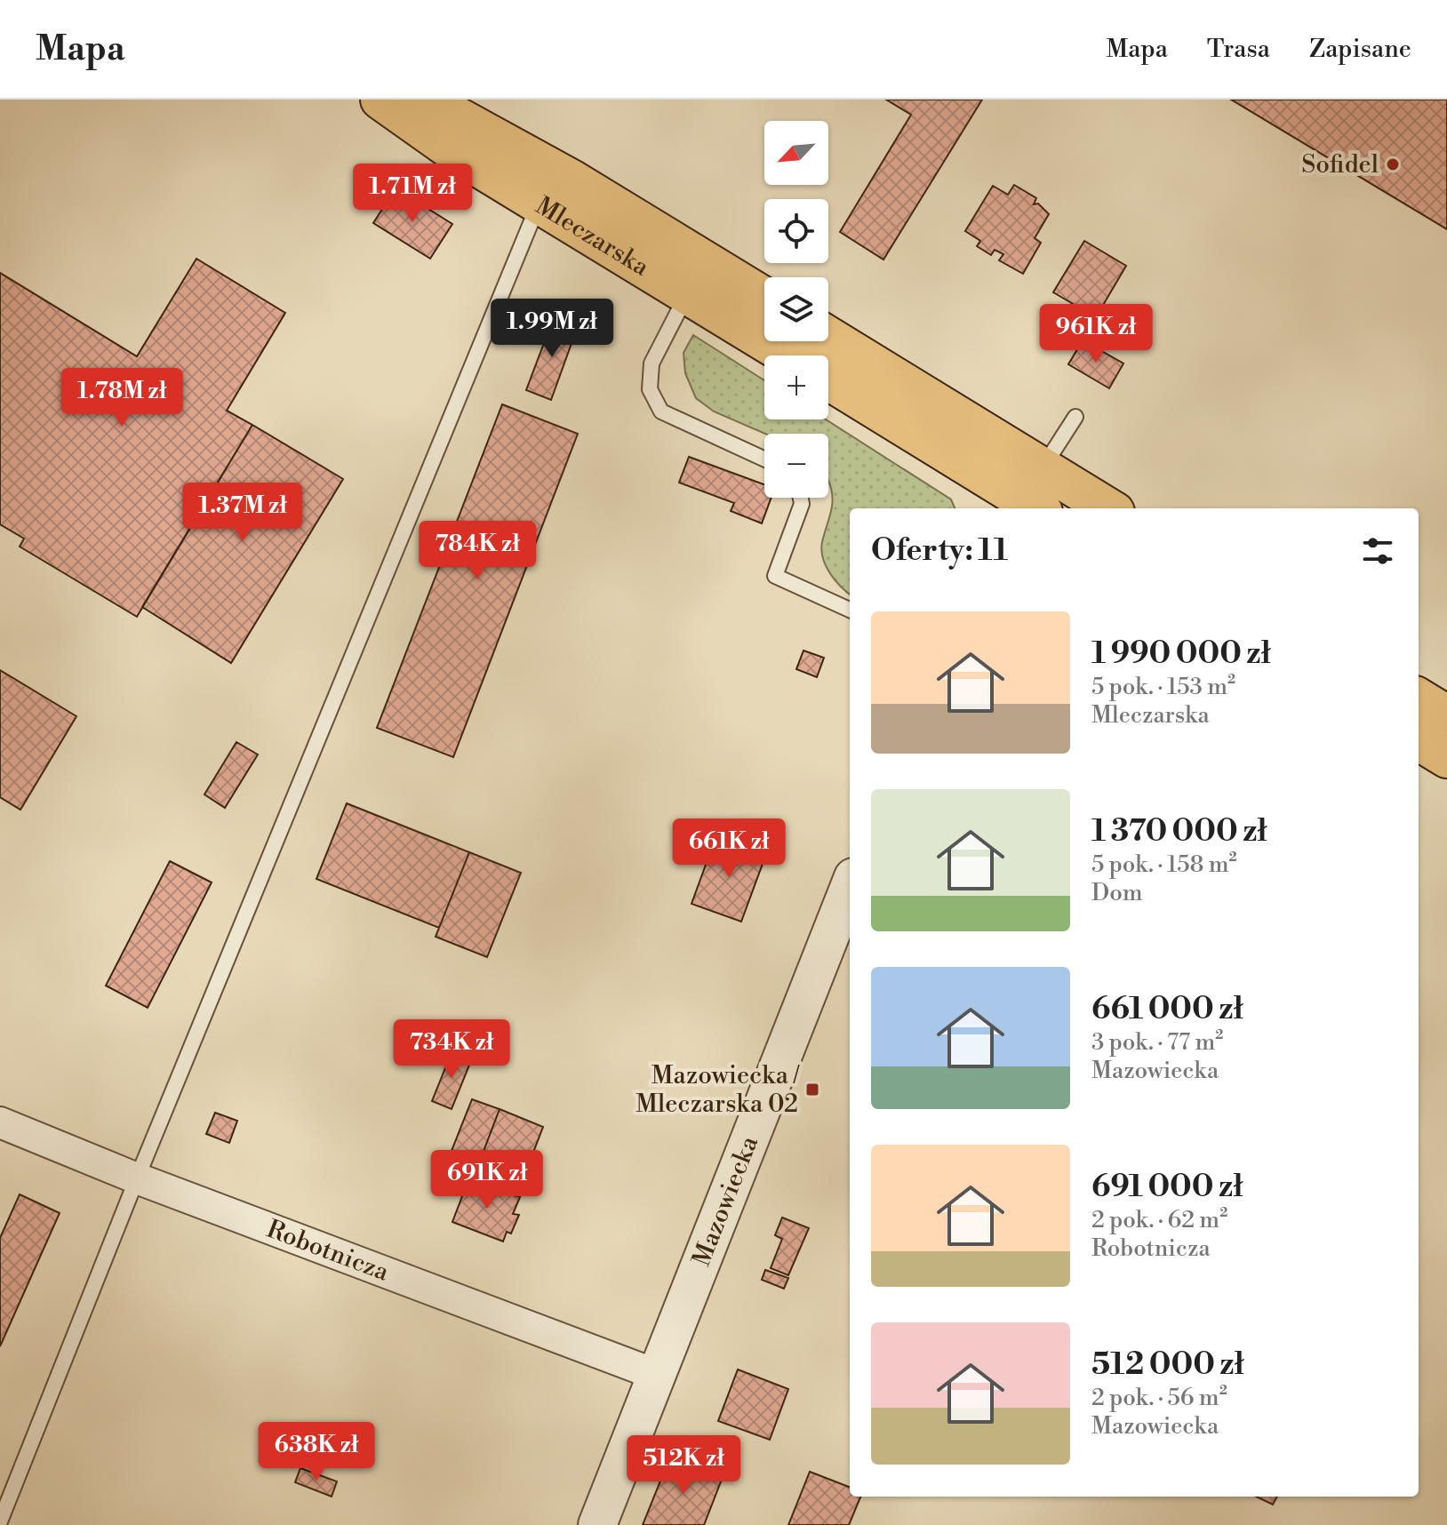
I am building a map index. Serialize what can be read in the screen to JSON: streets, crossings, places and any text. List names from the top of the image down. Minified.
{"streets":{"main road":["Mleczarska"],"street":["Mazowiecka","Robotnicza"]},"crossings":[["Mazowiecka","Robotnicza"]],"places":{"other":["Sofidel"],"transit":["Mazowiecka / Mleczarska 02"]},"north":"bottom left","page":{"header":"Mapa","nav":["Mapa","Trasa","Zapisane"],"map_buttons":["+","−"],"price":["1.71M zł","1.99M zł","961K zł","1.78M zł","1.37M zł","784K zł","661K zł","734K zł","691K zł","638K zł","512K zł"],"heading":"Oferty: 11","list":[{"name":"1 990 000 zł","note":"5 pok. · 153 m² · Mleczarska"},{"name":"1 370 000 zł","note":"5 pok. · 158 m² · Dom"},{"name":"661 000 zł","note":"3 pok. · 77 m² · Mazowiecka"},{"name":"691 000 zł","note":"2 pok. · 62 m² · Robotnicza"},{"name":"512 000 zł","note":"2 pok. · 56 m² · Mazowiecka"}]}}
